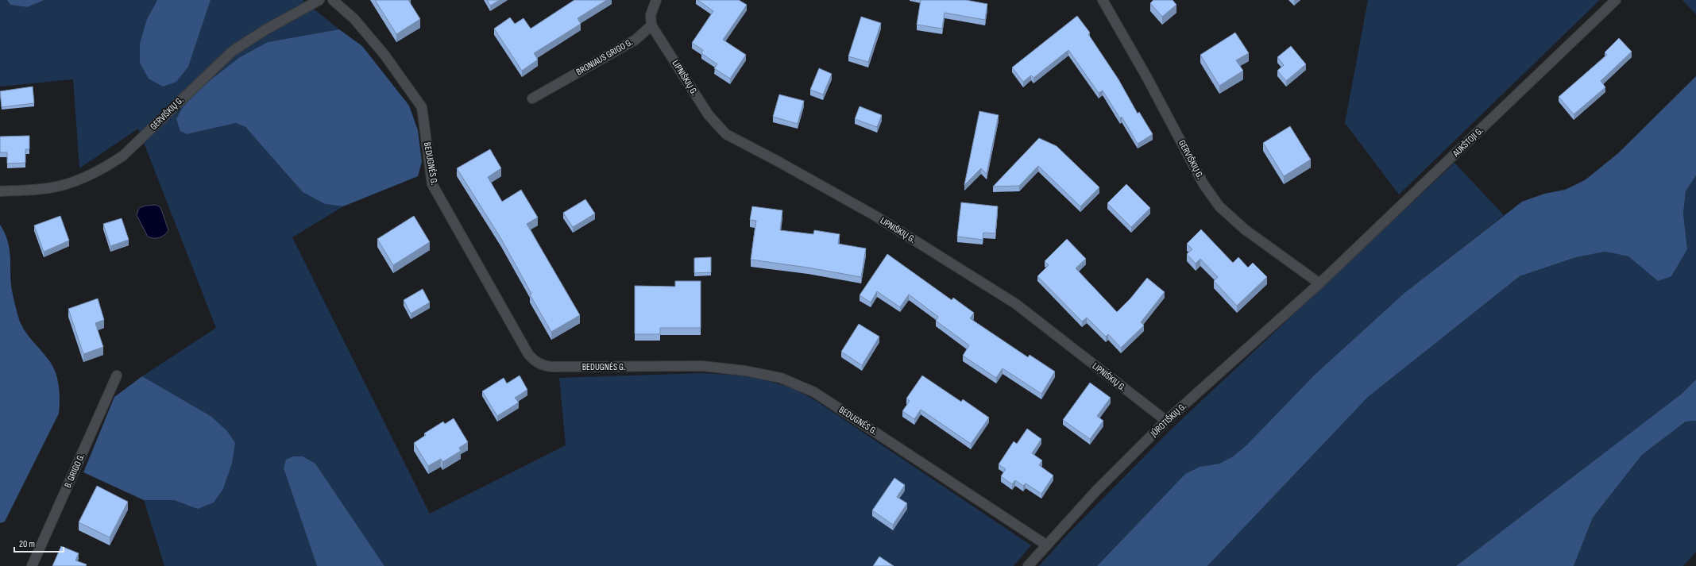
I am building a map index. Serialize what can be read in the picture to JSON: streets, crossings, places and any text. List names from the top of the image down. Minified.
{"streets":{"street":["BRONIAUS GRIGO G.","LIPNIŠKIŲ G.","GERVIŠKIŲ G.","AUKŠTOJI G.","BEDUGNĖS G.","JŪROTIŠKIŲ G.","B. GRIGO G."]},"crossings":[["BRONIAUS GRIGO G.","LIPNIŠKIŲ G."],["LIPNIŠKIŲ G.","JŪROTIŠKIŲ G."],["GERVIŠKIŲ G.","AUKŠTOJI G."],["GERVIŠKIŲ G.","JŪROTIŠKIŲ G."],["AUKŠTOJI G.","JŪROTIŠKIŲ G."],["BEDUGNĖS G.","JŪROTIŠKIŲ G."]],"scale_bar":"20 m"}
